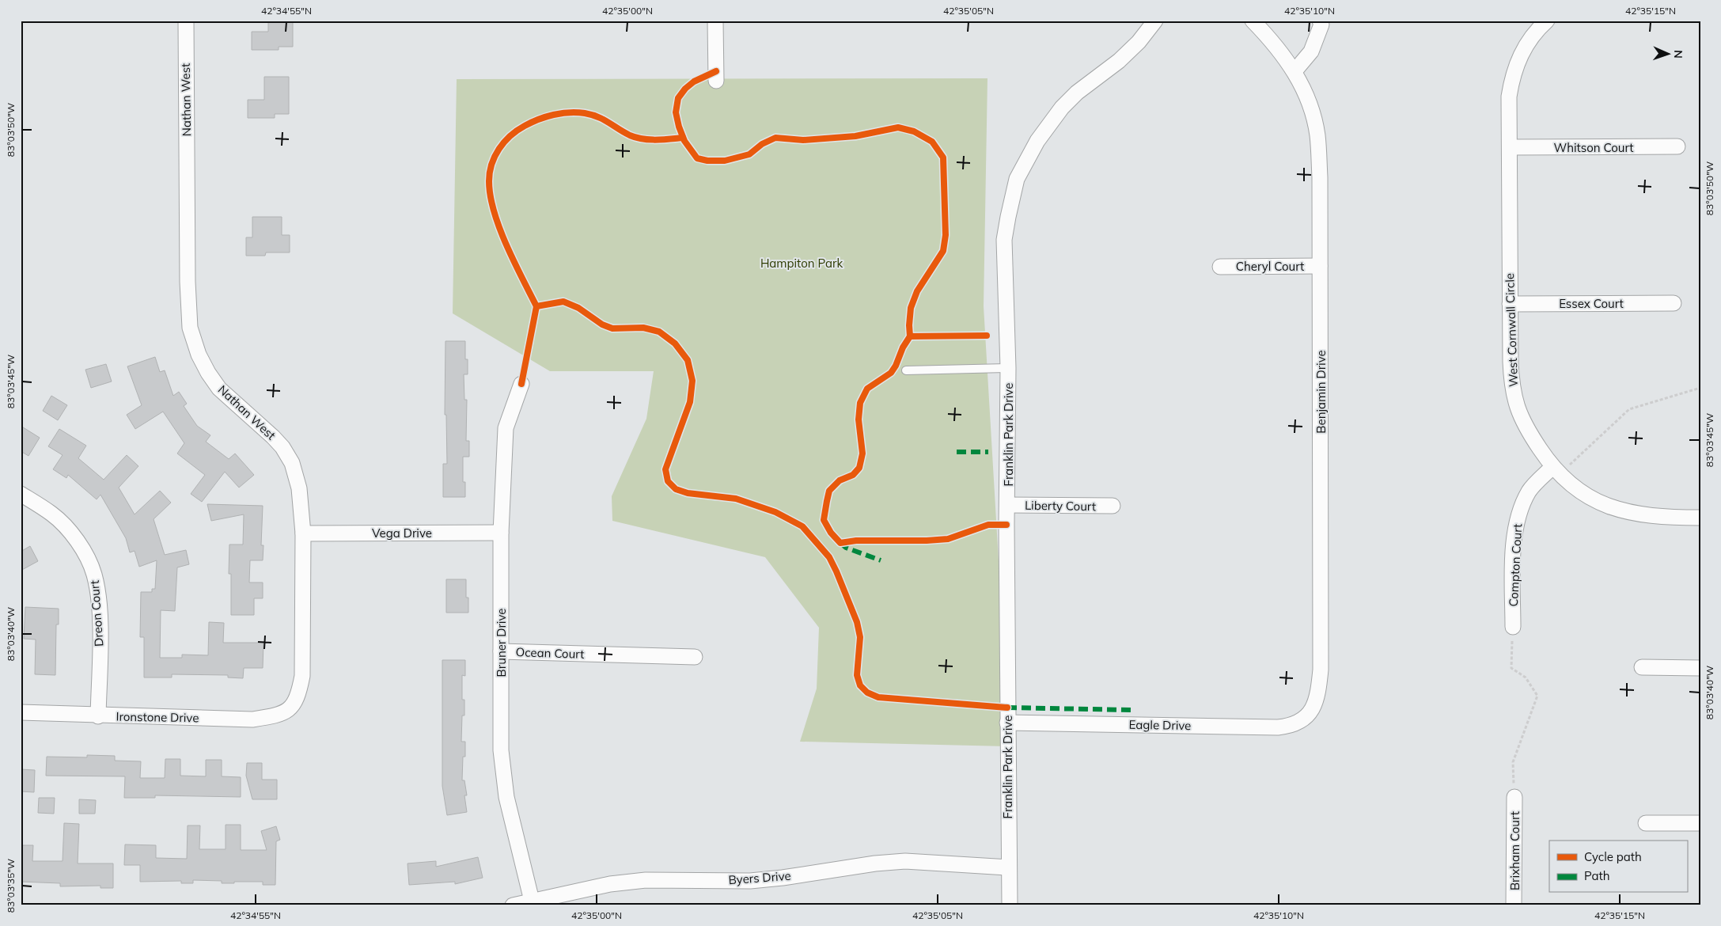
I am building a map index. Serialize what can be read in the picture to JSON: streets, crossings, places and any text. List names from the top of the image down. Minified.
{"streets":{"street":["Nathan West","Whitson Court","Cheryl Court","Essex Court","West Cornwall Circle","Benjamin Drive","Franklin Park Drive","Liberty Court","Vega Drive","Compton Court","Dreon Court","Bruner Drive","Ocean Court","Ironstone Drive","Eagle Drive","Brixham Court","Byers Drive"]},"crossings":[["Nathan West","Vega Drive"],["Nathan West","Ironstone Drive"],["Whitson Court","West Cornwall Circle"],["Cheryl Court","Benjamin Drive"],["Essex Court","West Cornwall Circle"],["West Cornwall Circle","Compton Court"],["Benjamin Drive","Eagle Drive"],["Franklin Park Drive","Liberty Court"],["Franklin Park Drive","Eagle Drive"],["Franklin Park Drive","Byers Drive"],["Vega Drive","Bruner Drive"],["Dreon Court","Ironstone Drive"],["Bruner Drive","Ocean Court"],["Bruner Drive","Byers Drive"]],"parks":["Hampiton Park"],"legend":["Cycle path","Path"],"north":"right","coordinates":["42°34'55\"N","42°35'00\"N","42°35'05\"N","42°35'10\"N","42°35'15\"N","83°03'50\"W","83°03'45\"W","83°03'40\"W","83°03'35\"W"]}
